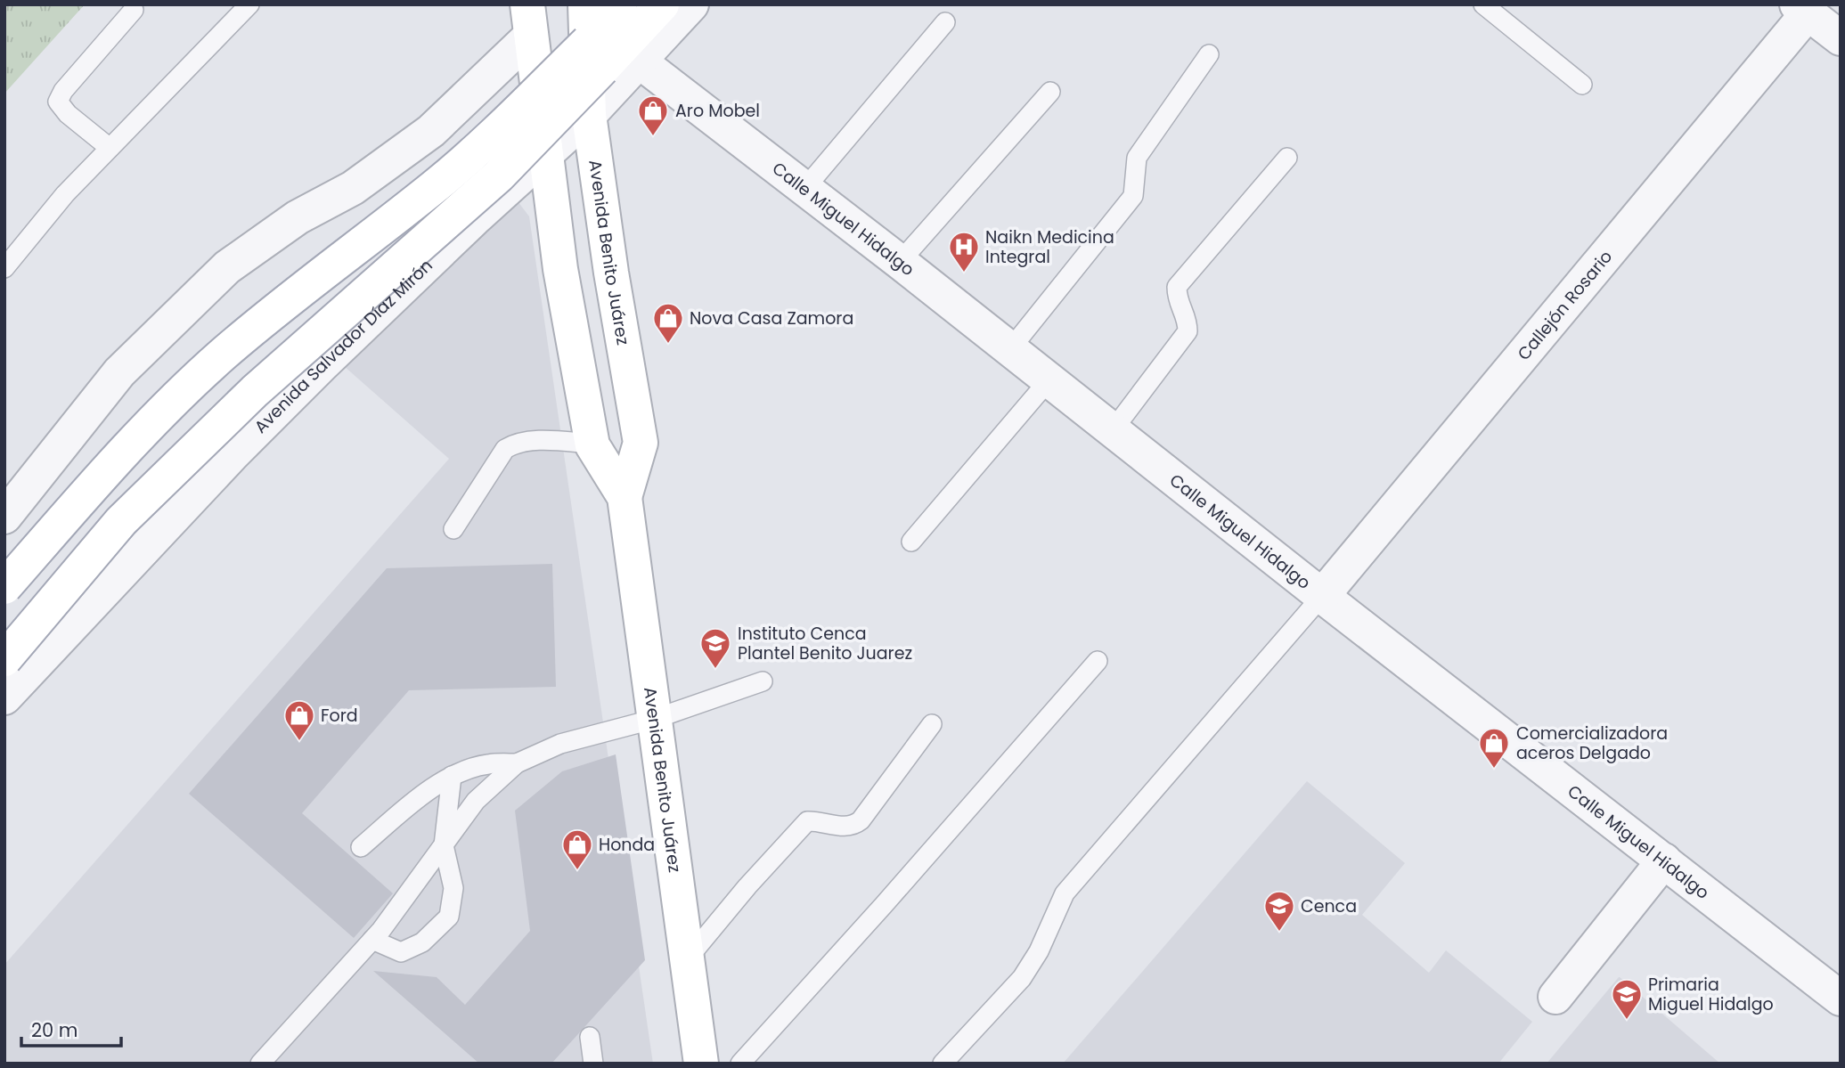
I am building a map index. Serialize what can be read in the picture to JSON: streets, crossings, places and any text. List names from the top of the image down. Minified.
{"streets":{"main road":["Avenida Benito Juárez","Avenida Salvador Díaz Mirón"],"street":["Calle Miguel Hidalgo","Callejón Rosario"]},"crossings":[["Calle Miguel Hidalgo","Callejón Rosario"],["Calle Miguel Hidalgo","Avenida Salvador Díaz Mirón"],["Avenida Benito Juárez","Avenida Salvador Díaz Mirón"]],"places":{"shop":["Aro Mobel","Nova Casa Zamora","Ford","Comercializadora aceros Delgado","Honda"],"hospital":["Naikn Medicina Integral"],"school or university":["Instituto Cenca Plantel Benito Juarez","Cenca","Primaria Miguel Hidalgo"]},"scale_bar":"20 m"}
